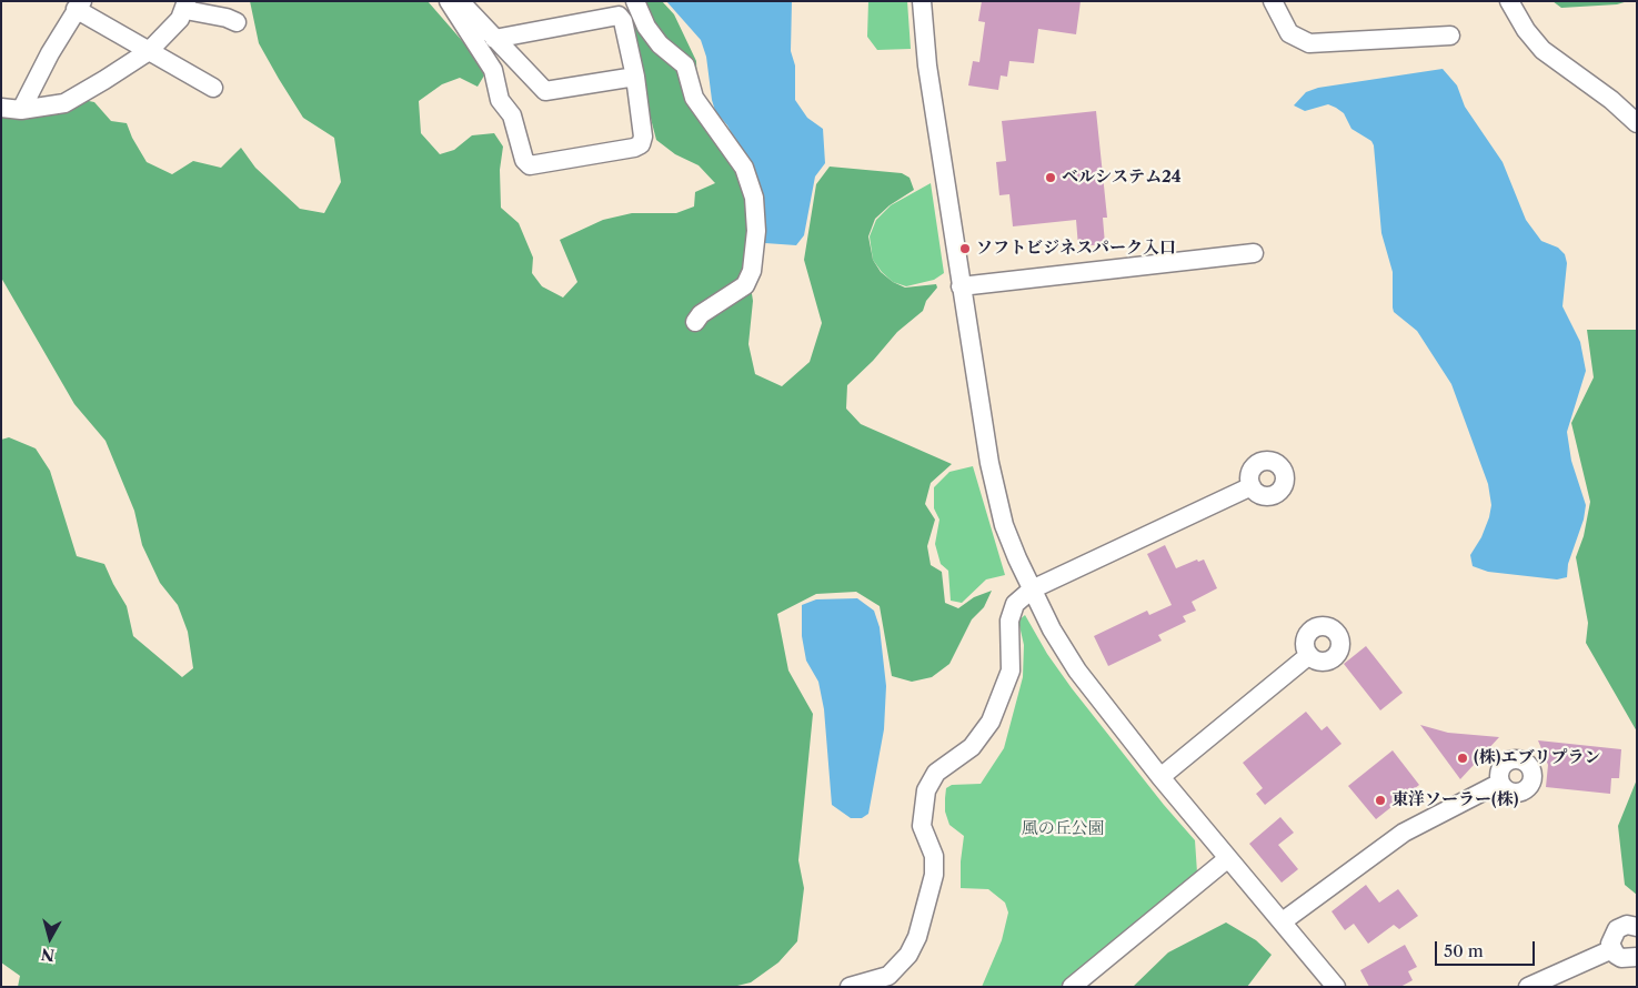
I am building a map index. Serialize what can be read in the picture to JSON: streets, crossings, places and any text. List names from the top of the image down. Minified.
{"parks":["風の丘公園"],"places":["ベルシステム24","ソフトビジネスパーク入口","(株)エブリプラン","東洋ソーラー(株)"],"scale_bar":"50 m","north":"bottom"}
